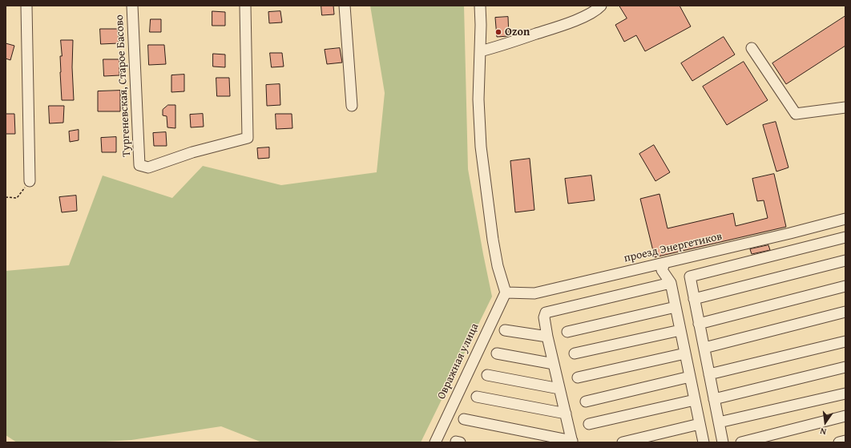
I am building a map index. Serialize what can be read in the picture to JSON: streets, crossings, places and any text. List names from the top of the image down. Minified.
{"streets":{"street":["Тургеневская, Старое Басово","проезд Энергетиков","Овражная улица"]},"crossings":[["проезд Энергетиков","Овражная улица"]],"places":["Ozon"],"north":"bottom"}
